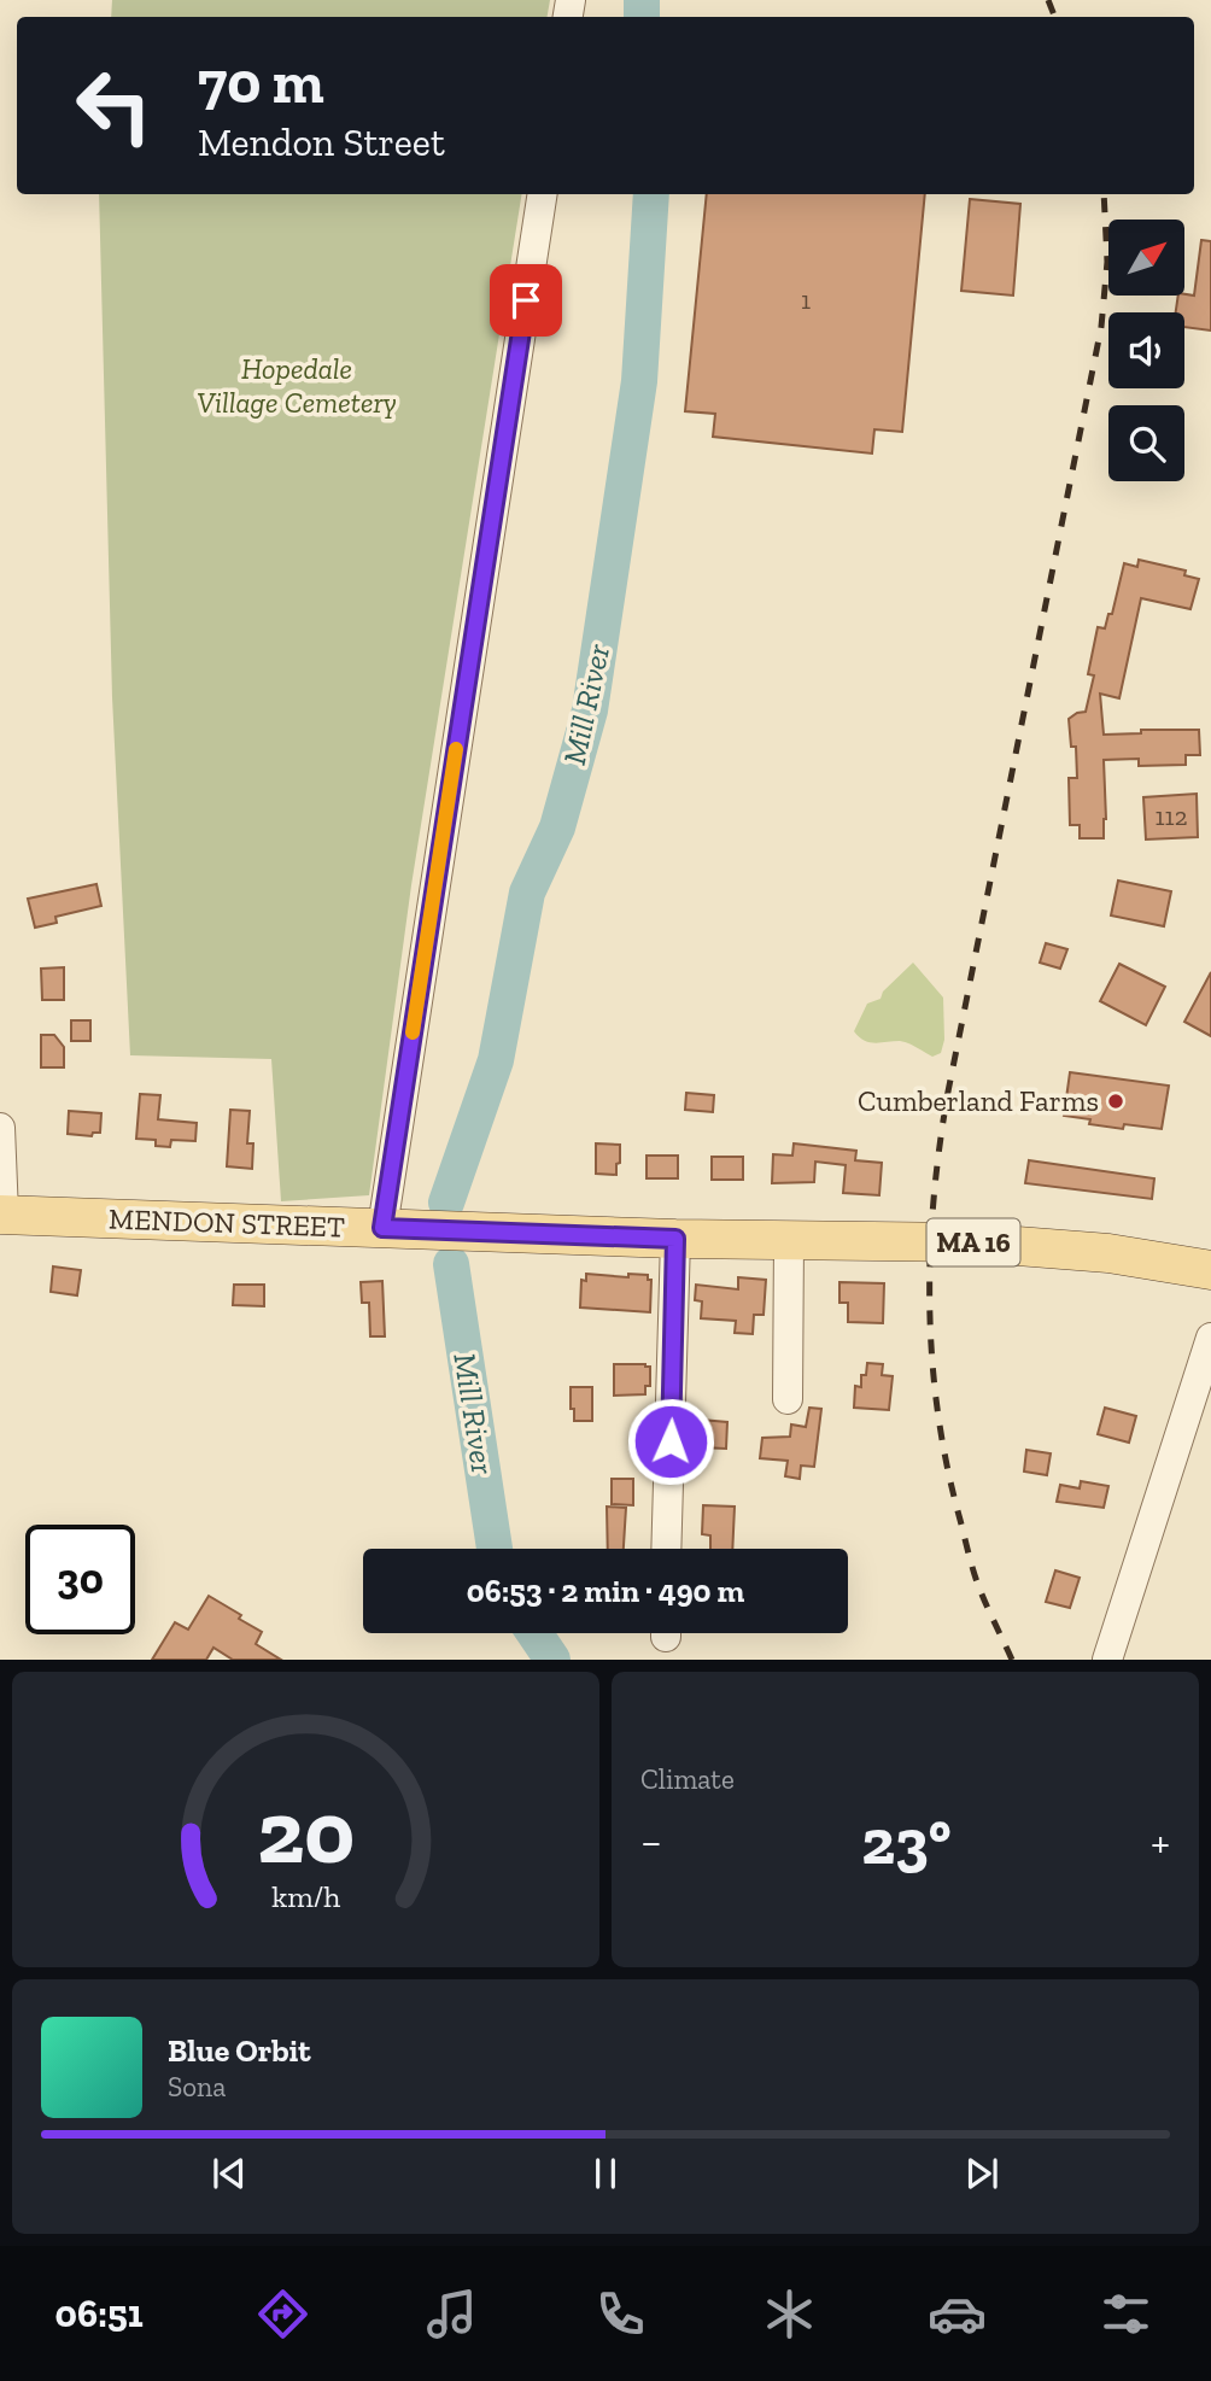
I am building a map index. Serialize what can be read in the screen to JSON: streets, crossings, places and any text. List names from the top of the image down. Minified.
{"streets":{"main road":["MENDON STREET","MA 16"]},"water":["Mill River"],"parks":["Hopedale Village Cemetery"],"places":["Cumberland Farms"],"house_numbers":["1","112"],"north":"top right","page":{"turn":["70 m","Mendon Street"],"limit":"30","trip":"06:53 · 2 min · 490 m","tile":"Climate","heat":["−","23°","+"],"song":["Blue Orbit","Sona"],"tabs":"06:51","gauge":["20","km/h"]}}
